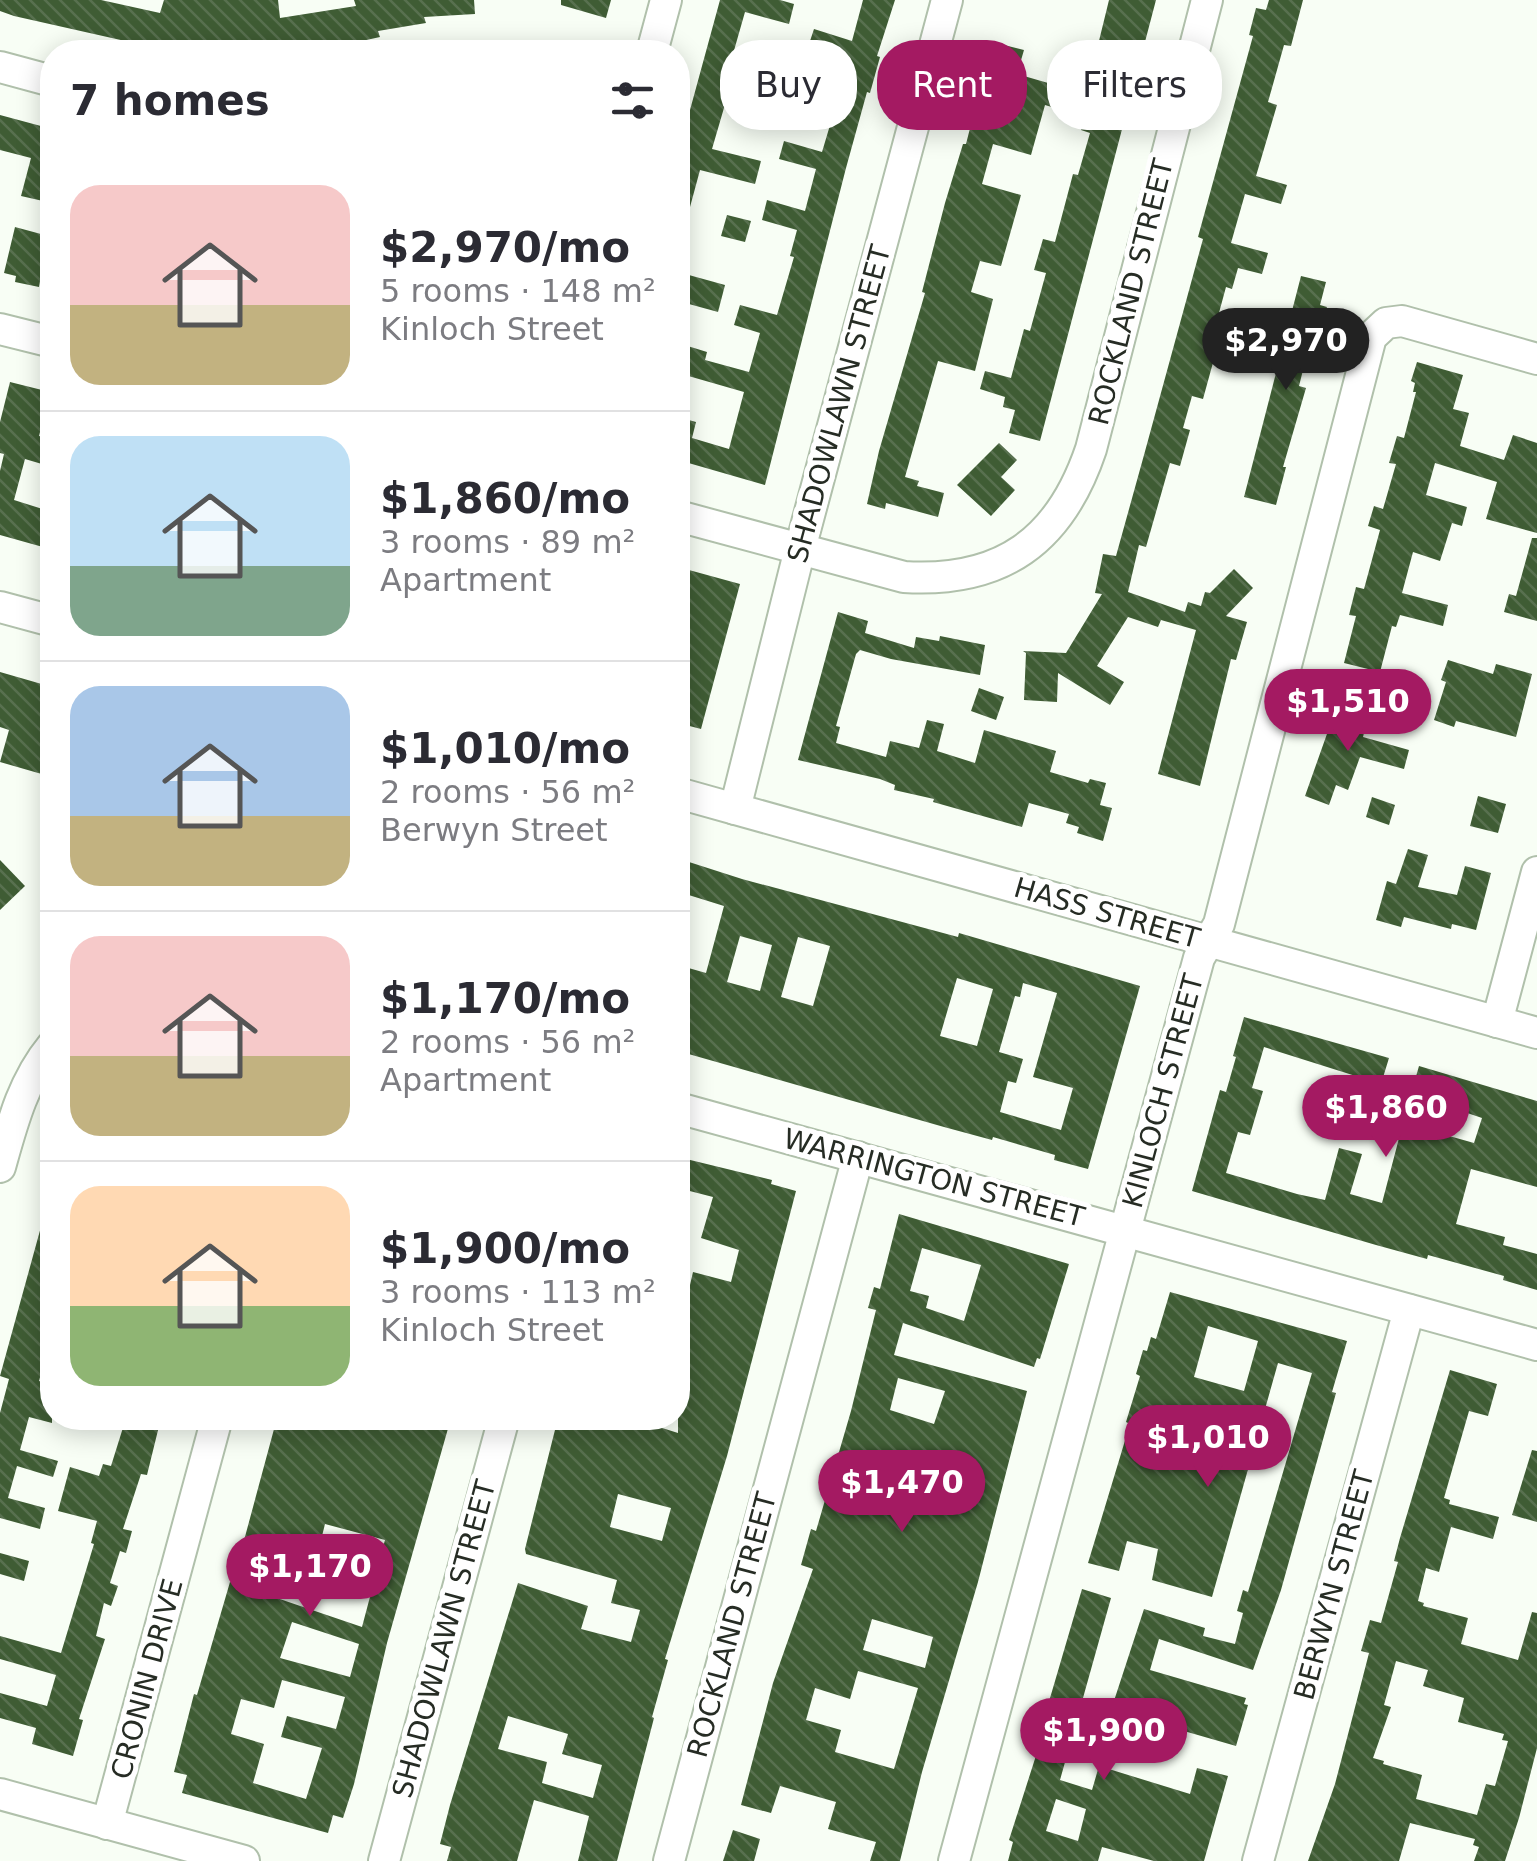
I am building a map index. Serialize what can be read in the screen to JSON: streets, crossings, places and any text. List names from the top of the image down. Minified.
{"streets":{"street":["ROCKLAND STREET","SHADOWLAWN STREET","HASS STREET","KINLOCH STREET","WARRINGTON STREET","BERWYN STREET","CRONIN DRIVE"]},"crossings":[["ROCKLAND STREET","SHADOWLAWN STREET"],["ROCKLAND STREET","WARRINGTON STREET"],["SHADOWLAWN STREET","HASS STREET"],["HASS STREET","KINLOCH STREET"],["KINLOCH STREET","WARRINGTON STREET"],["WARRINGTON STREET","BERWYN STREET"]],"page":{"chip":["Buy","Rent","Filters"],"heading":"7 homes","list":[{"name":"$2,970/mo","note":"5 rooms · 148 m² · Kinloch Street"},{"name":"$1,860/mo","note":"3 rooms · 89 m² · Apartment"},{"name":"$1,010/mo","note":"2 rooms · 56 m² · Berwyn Street"},{"name":"$1,170/mo","note":"2 rooms · 56 m² · Apartment"},{"name":"$1,900/mo","note":"3 rooms · 113 m² · Kinloch Street"}],"price":["$2,970","$1,510","$1,860","$1,010","$1,470","$1,170","$1,900"]}}
